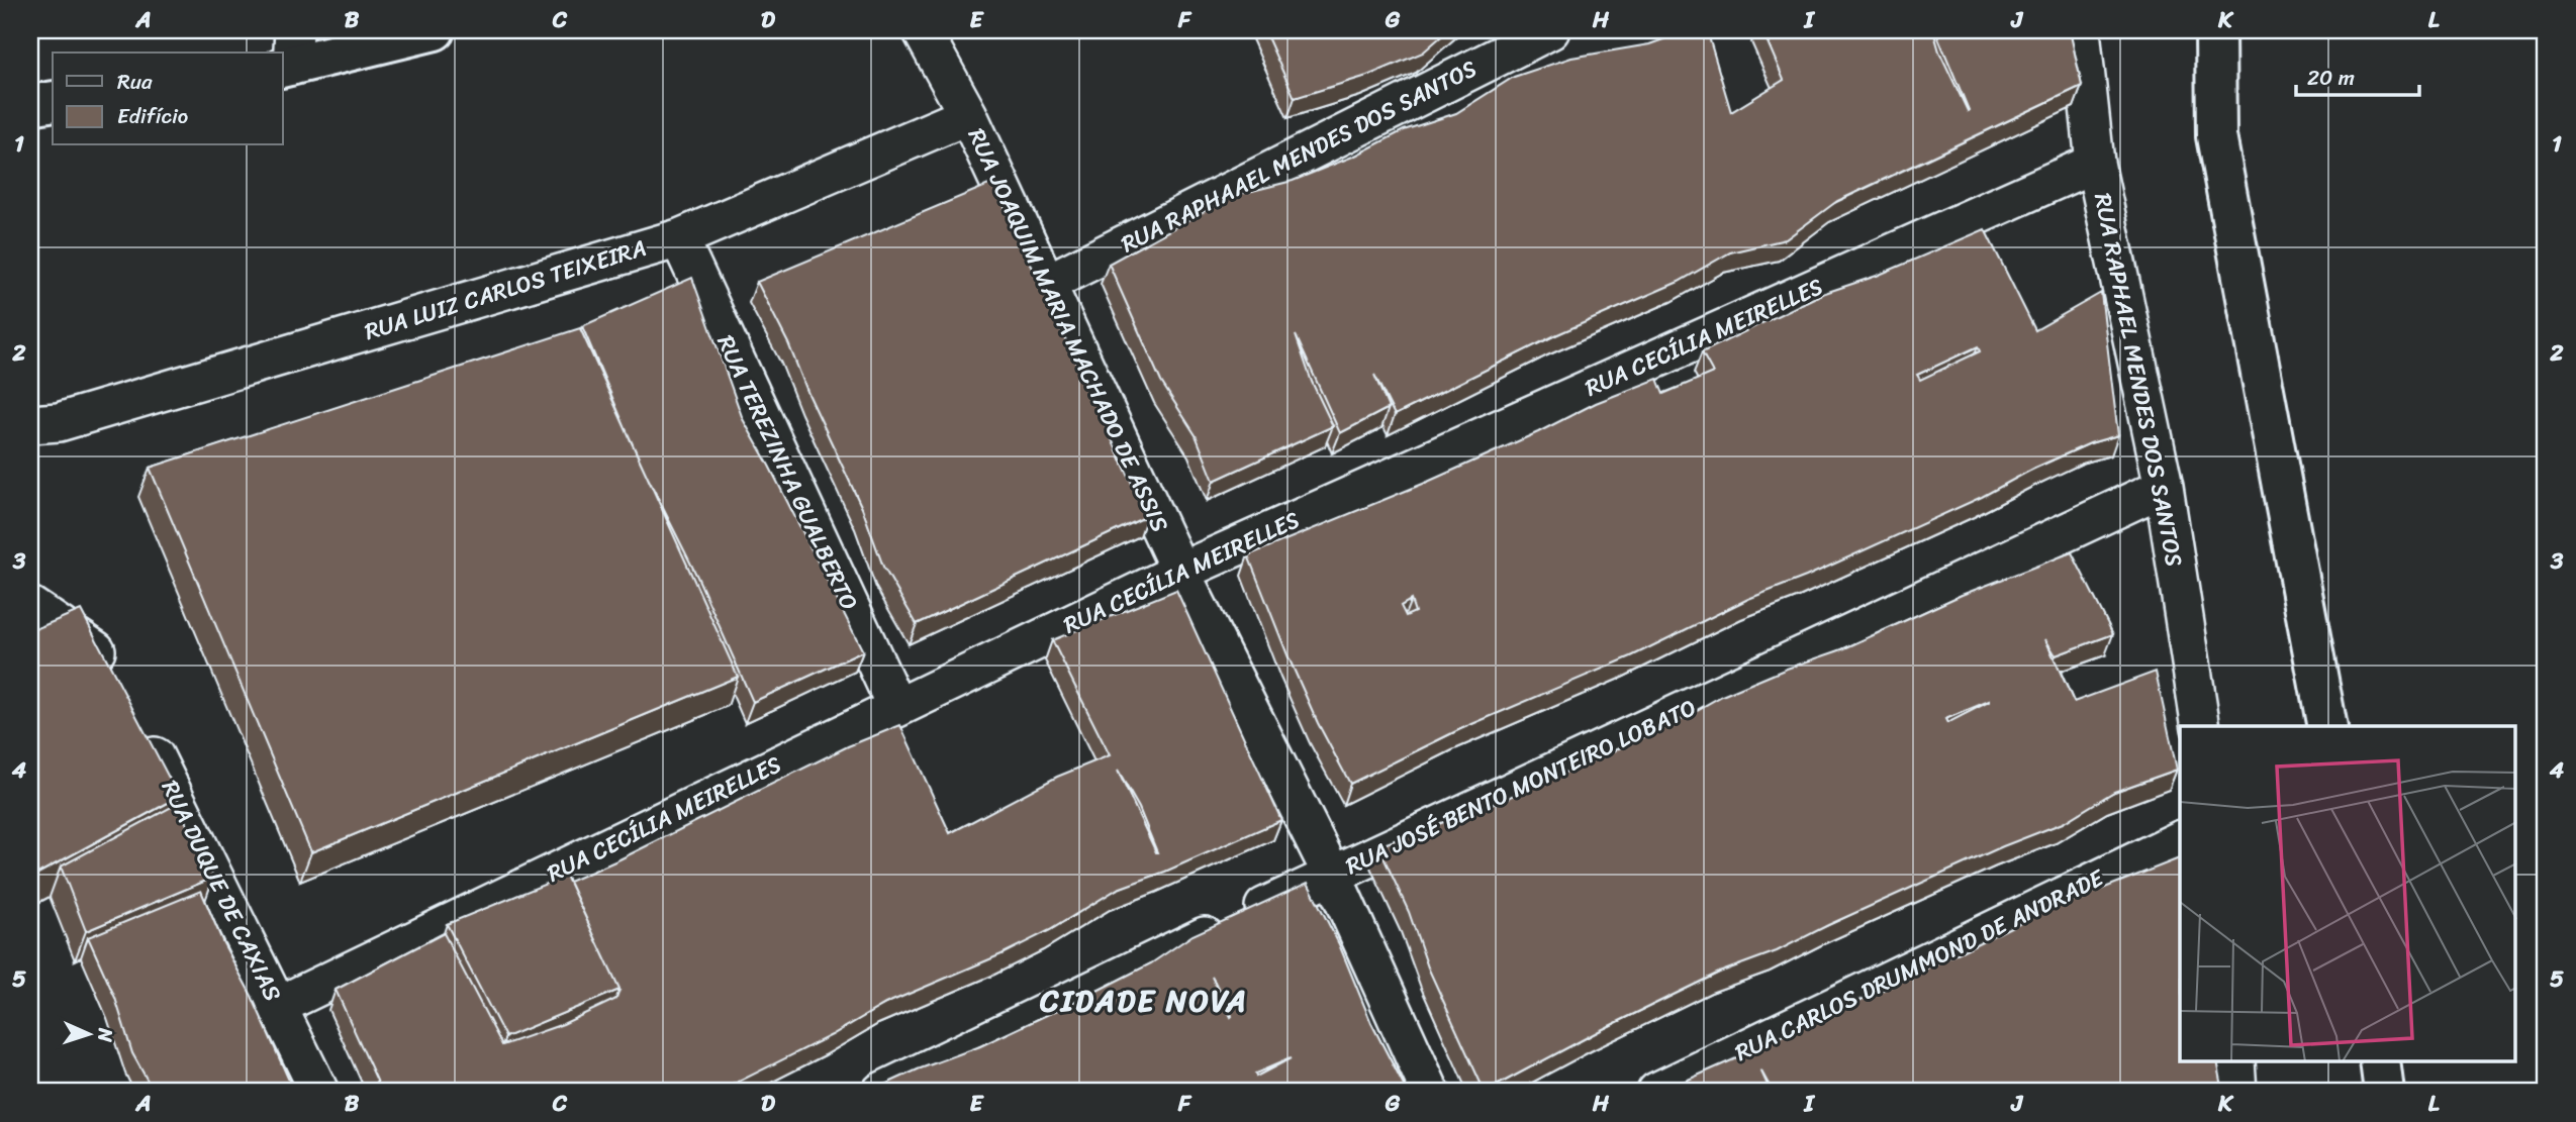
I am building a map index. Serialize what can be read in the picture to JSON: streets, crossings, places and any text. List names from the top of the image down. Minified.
{"streets":{"street":["RUA RAPHAAEL MENDES DOS SANTOS","RUA LUIZ CARLOS TEIXEIRA","RUA JOAQUIM MARIA MACHADO DE ASSIS","RUA CECÍLIA MEIRELLES","RUA RAPHAEL MENDES DOS SANTOS","RUA TEREZINHA GUALBERTO","RUA JOSÉ BENTO MONTEIRO LOBATO","RUA DUQUE DE CAXIAS","RUA CARLOS DRUMMOND DE ANDRADE"]},"crossings":[["RUA RAPHAAEL MENDES DOS SANTOS","RUA JOAQUIM MARIA MACHADO DE ASSIS"],["RUA LUIZ CARLOS TEIXEIRA","RUA JOAQUIM MARIA MACHADO DE ASSIS"],["RUA LUIZ CARLOS TEIXEIRA","RUA TEREZINHA GUALBERTO"],["RUA JOAQUIM MARIA MACHADO DE ASSIS","RUA CECÍLIA MEIRELLES"],["RUA JOAQUIM MARIA MACHADO DE ASSIS","RUA JOSÉ BENTO MONTEIRO LOBATO"],["RUA CECÍLIA MEIRELLES","RUA RAPHAEL MENDES DOS SANTOS"],["RUA CECÍLIA MEIRELLES","RUA TEREZINHA GUALBERTO"],["RUA CECÍLIA MEIRELLES","RUA DUQUE DE CAXIAS"],["RUA RAPHAEL MENDES DOS SANTOS","RUA JOSÉ BENTO MONTEIRO LOBATO"]],"districts":["CIDADE NOVA"],"legend":["Rua","Edifício"],"scale_bar":"20 m","north":"right","grid":{"columns":["A","B","C","D","E","F","G","H","I","J","K","L"],"rows":["1","2","3","4","5"]}}
